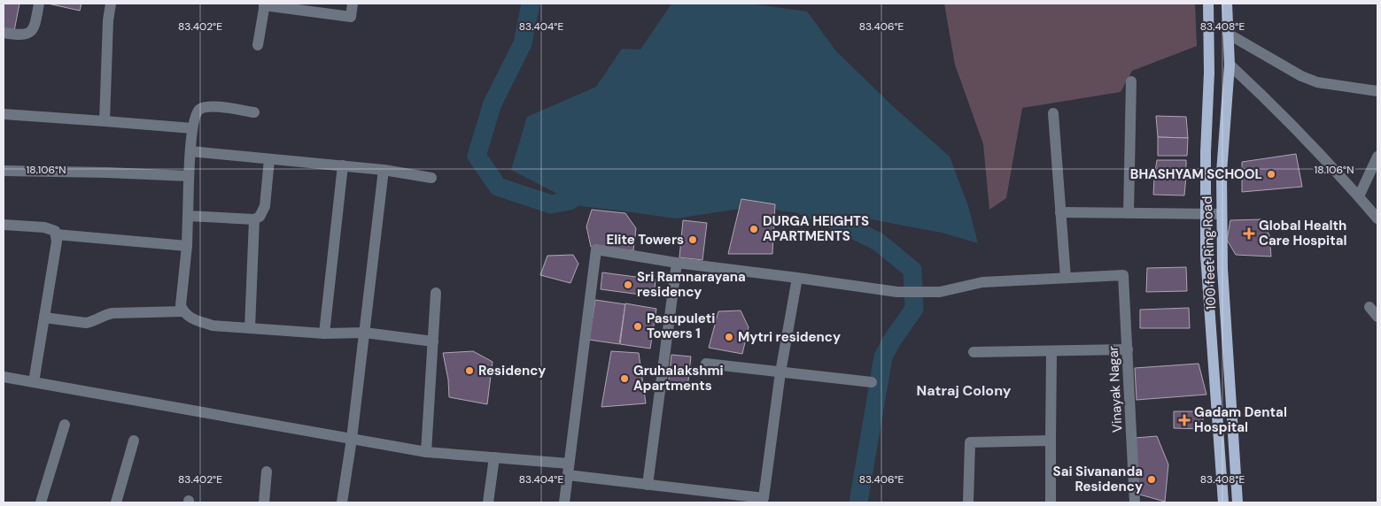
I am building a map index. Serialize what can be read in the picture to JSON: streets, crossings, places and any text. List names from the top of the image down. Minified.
{"streets":{"main road":["100 feet Ring Road"],"street":["Vinayak Nagar"]},"districts":["Natraj Colony"],"places":{"other":["BHASHYAM SCHOOL","DURGA HEIGHTS APARTMENTS","Elite Towers","Sri Ramnarayana residency","Pasupuleti Towers 1","Mytri residency","Residency","Gruhalakshmi Apartments","Sai Sivananda Residency"],"health":["Global Health Care Hospital","Gadam Dental Hospital"]},"coordinates":["83.402°E","83.404°E","83.406°E","83.408°E","18.106°N"]}
